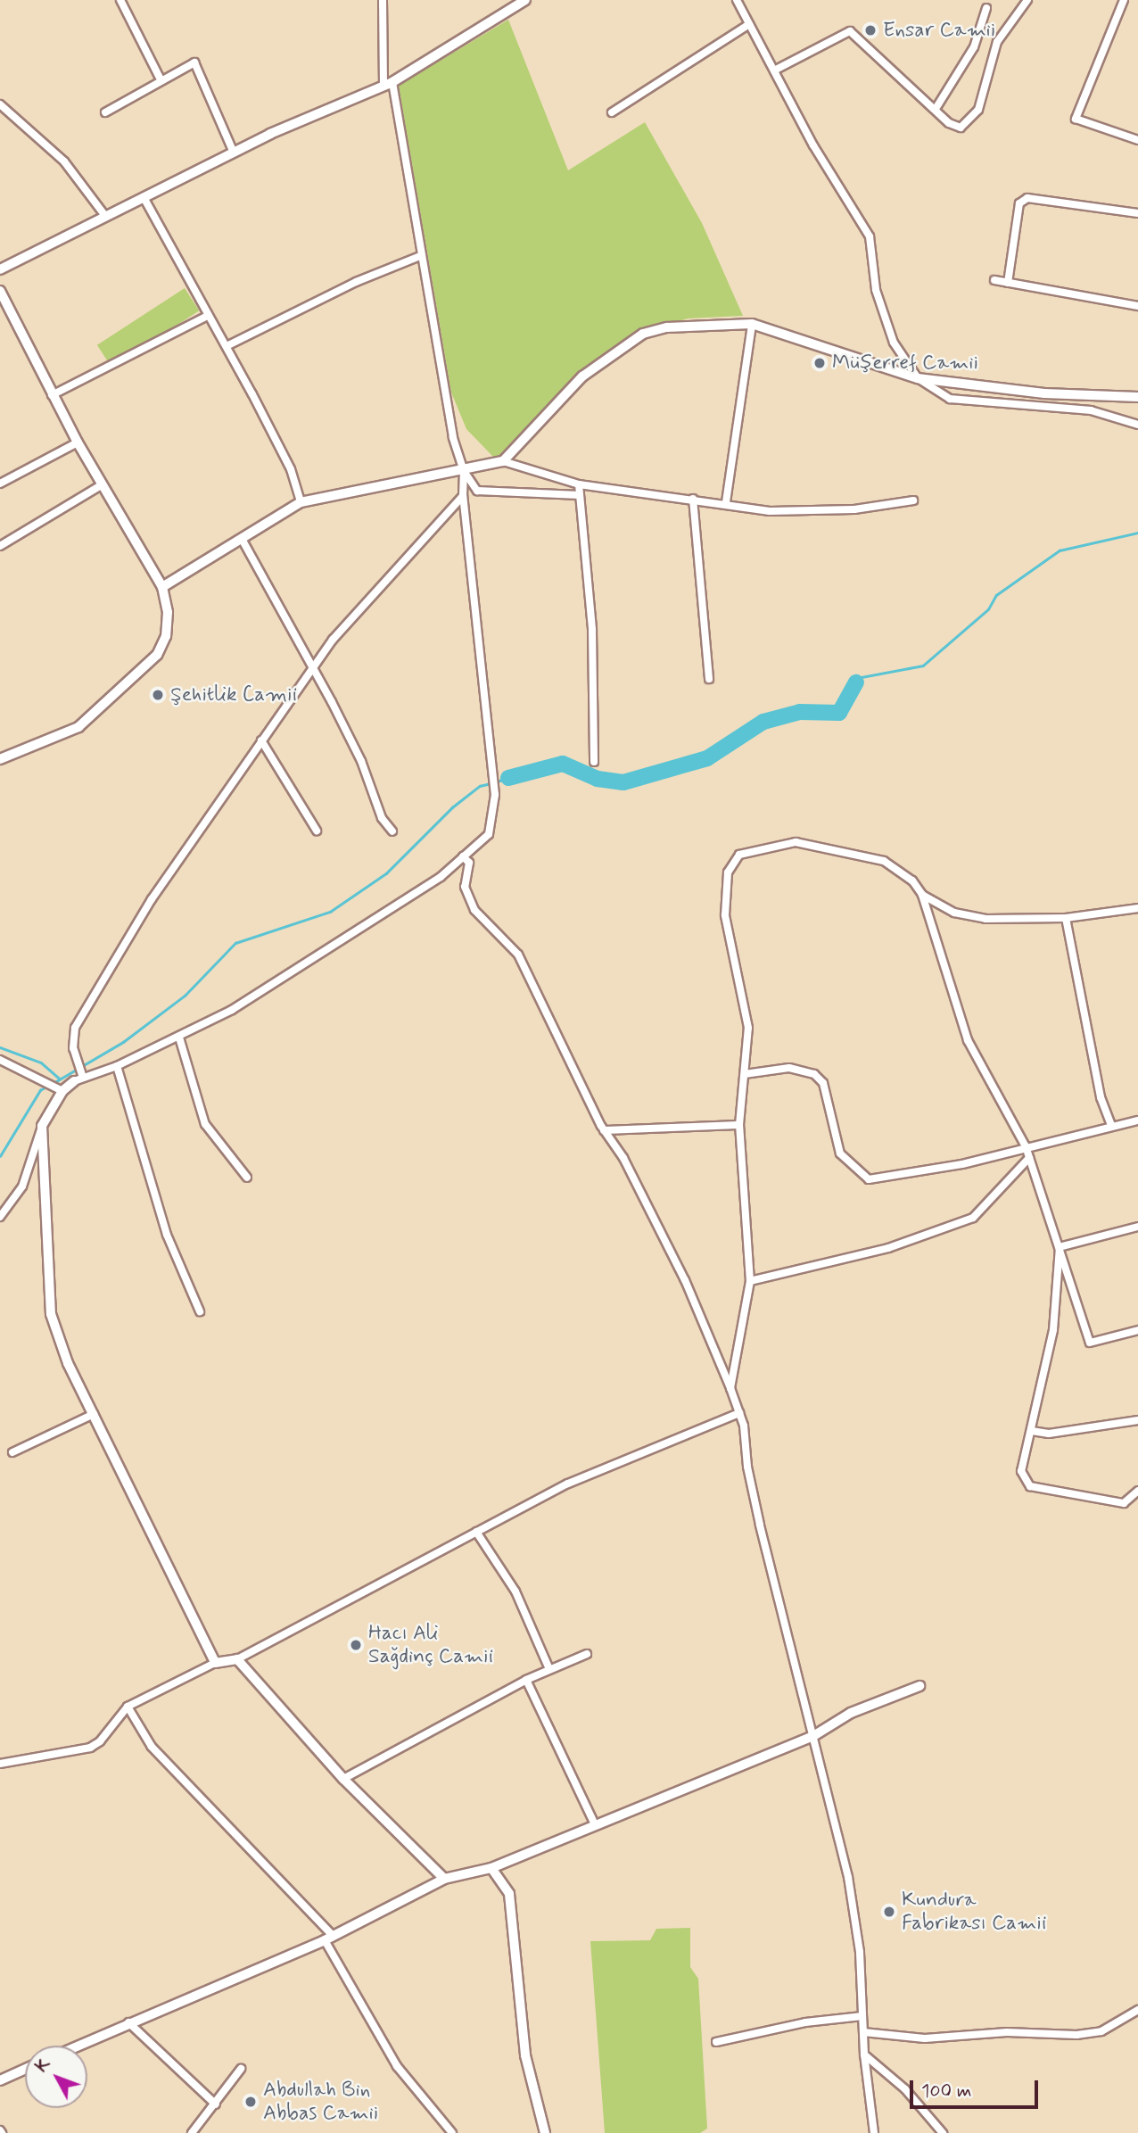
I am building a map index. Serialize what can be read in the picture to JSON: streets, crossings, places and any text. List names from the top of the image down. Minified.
{"places":["Ensar Camii","Müşerref Camii","Şehitlik Camii","Hacı Ali Sağdinç Camii","Kundura Fabrikası Camii","Abdullah Bin Abbas Camii"],"scale_bar":"100 m","north":"top left"}
